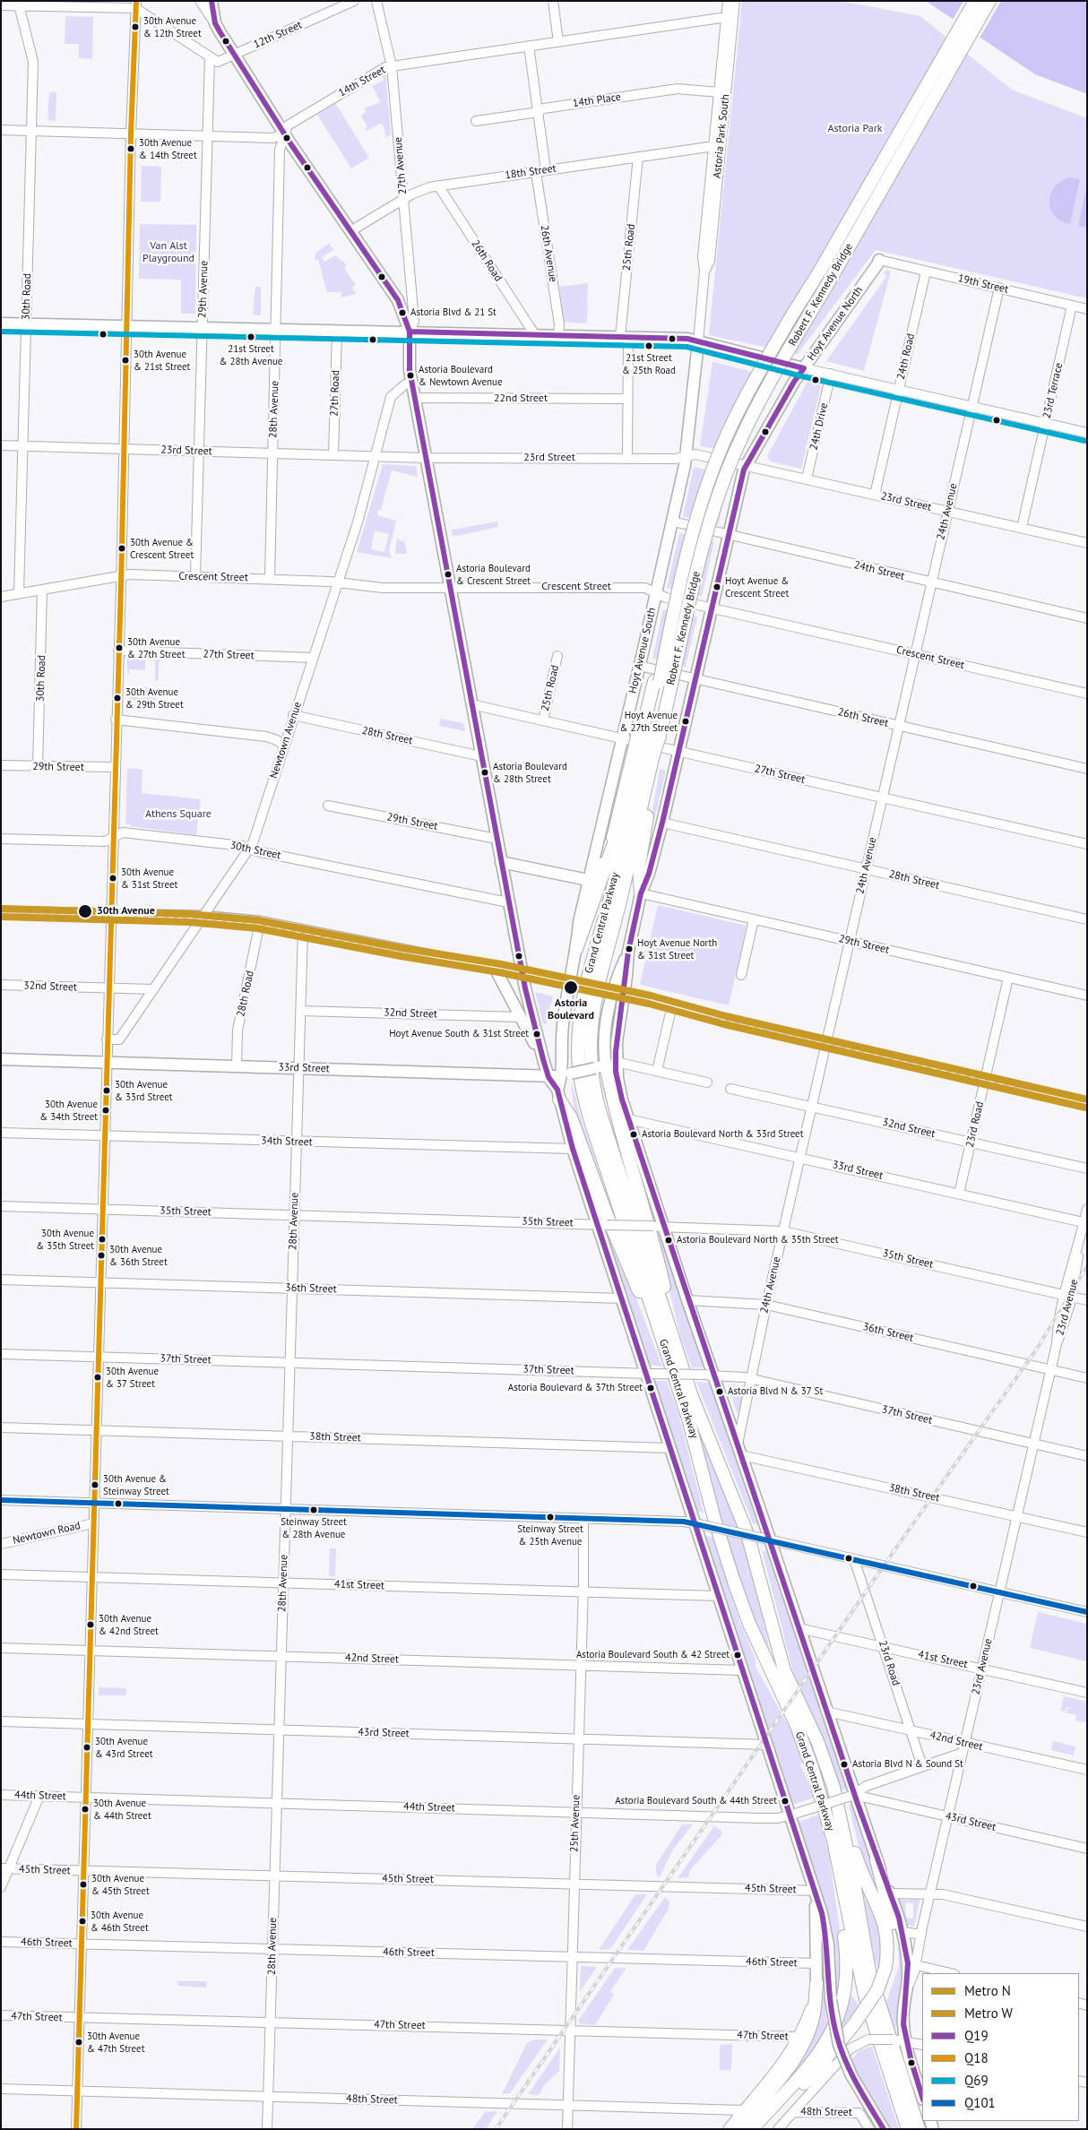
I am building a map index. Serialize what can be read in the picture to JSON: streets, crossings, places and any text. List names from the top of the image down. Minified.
{"streets":{"highway":["Robert F. Kennedy Bridge","Grand Central Parkway"],"main road":["Hoyt Avenue North","Hoyt Avenue South","33rd Street"],"street":["12th Street","14th Street","14th Place","Astoria Park South","27th Avenue","18th Street","25th Road","26th Avenue","26th Road","19th Street","29th Avenue","30th Road","24th Road","23rd Terrace","27th Road","22nd Street","28th Avenue","24th Drive","23rd Street","24th Avenue","24th Street","Crescent Street","27th Street","26th Street","28th Street","Newtown Avenue","29th Street","30th Street","32nd Street","28th Road","23rd Road","34th Street","35th Street","36th Street","23rd Avenue","37th Street","38th Street","Newtown Road","41st Street","42nd Street","43rd Street","44th Street","25th Avenue","45th Street","46th Street","47th Street","48th Street"]},"crossings":[["12th Street","29th Avenue"],["14th Street","Astoria Park South"],["14th Street","27th Avenue"],["14th Street","28th Avenue"],["14th Place","Astoria Park South"],["Astoria Park South","18th Street"],["Astoria Park South","Hoyt Avenue South"],["27th Avenue","18th Street"],["18th Street","25th Road"],["18th Street","26th Avenue"],["18th Street","26th Road"],["25th Road","22nd Street"],["25th Road","23rd Street"],["25th Road","27th Street"],["19th Street","Hoyt Avenue North"],["19th Street","24th Road"],["19th Street","23rd Terrace"],["19th Street","24th Avenue"],["29th Avenue","23rd Street"],["29th Avenue","Crescent Street"],["Robert F. Kennedy Bridge","Grand Central Parkway"],["30th Road","23rd Street"],["30th Road","Crescent Street"],["30th Road","29th Street"],["Hoyt Avenue North","23rd Street"],["Hoyt Avenue North","24th Avenue"],["Hoyt Avenue North","24th Street"],["Hoyt Avenue North","Crescent Street"],["Hoyt Avenue North","27th Street"],["Hoyt Avenue North","26th Street"],["Hoyt Avenue North","28th Street"],["Hoyt Avenue North","29th Street"],["Hoyt Avenue North","33rd Street"],["Hoyt Avenue North","35th Street"],["Hoyt Avenue North","36th Street"],["Hoyt Avenue North","23rd Avenue"],["Hoyt Avenue North","37th Street"],["Hoyt Avenue North","38th Street"],["Hoyt Avenue North","41st Street"],["Hoyt Avenue North","42nd Street"],["Hoyt Avenue North","43rd Street"],["Hoyt Avenue North","44th Street"],["24th Road","23rd Street"],["23rd Terrace","23rd Street"],["27th Road","23rd Street"],["28th Avenue","23rd Street"],["28th Avenue","Crescent Street"],["28th Avenue","32nd Street"],["28th Avenue","33rd Street"],["28th Avenue","34th Street"],["28th Avenue","35th Street"],["28th Avenue","36th Street"],["28th Avenue","37th Street"],["28th Avenue","38th Street"],["28th Avenue","41st Street"],["28th Avenue","42nd Street"],["28th Avenue","43rd Street"],["28th Avenue","44th Street"],["28th Avenue","45th Street"],["28th Avenue","46th Street"],["28th Avenue","47th Street"],["28th Avenue","48th Street"],["24th Drive","23rd Street"],["23rd Street","24th Avenue"],["23rd Street","Hoyt Avenue South"],["23rd Street","Newtown Avenue"],["24th Avenue","24th Street"],["24th Avenue","Crescent Street"],["24th Avenue","27th Street"],["24th Avenue","26th Street"],["24th Avenue","28th Street"],["24th Avenue","29th Street"],["24th Avenue","32nd Street"],["24th Avenue","33rd Street"],["24th Avenue","35th Street"],["24th Avenue","36th Street"],["24th Avenue","37th Street"],["24th Street","Hoyt Avenue South"],["Crescent Street","Hoyt Avenue South"],["Crescent Street","Newtown Avenue"],["Hoyt Avenue South","27th Street"],["Hoyt Avenue South","26th Street"],["Hoyt Avenue South","33rd Street"],["27th Street","Newtown Avenue"],["28th Street","Newtown Avenue"],["Newtown Avenue","30th Street"],["Newtown Avenue","32nd Street"],["29th Street","23rd Road"],["32nd Street","23rd Road"],["28th Road","33rd Street"],["33rd Street","23rd Road"],["33rd Street","23rd Avenue"],["23rd Road","41st Street"],["23rd Road","42nd Street"],["23rd Road","44th Street"],["35th Street","23rd Avenue"],["36th Street","23rd Avenue"],["23rd Avenue","37th Street"],["23rd Avenue","38th Street"],["23rd Avenue","41st Street"],["23rd Avenue","42nd Street"],["23rd Avenue","43rd Street"],["23rd Avenue","44th Street"],["41st Street","25th Avenue"],["42nd Street","25th Avenue"],["43rd Street","44th Street"],["43rd Street","25th Avenue"],["44th Street","25th Avenue"],["25th Avenue","45th Street"],["25th Avenue","46th Street"],["25th Avenue","47th Street"],["25th Avenue","48th Street"]],"parks":["Astoria Park","Van Alst Playground","Athens Square"],"places":["30th Avenue & 12th Street","30th Avenue & 14th Street","Astoria Blvd & 21 St","21st Street & 28th Avenue","21st Street & 25th Road","30th Avenue & 21st Street","Astoria Boulevard & Newtown Avenue","30th Avenue & Crescent Street","Astoria Boulevard & Crescent Street","Hoyt Avenue & Crescent Street","30th Avenue & 27th Street","30th Avenue & 29th Street","Hoyt Avenue & 27th Street","Astoria Boulevard & 28th Street","30th Avenue & 31st Street","30th Avenue","Hoyt Avenue North & 31st Street","Astoria Boulevard","Hoyt Avenue South & 31st Street","30th Avenue & 33rd Street","30th Avenue & 34th Street","Astoria Boulevard North & 33rd Street","30th Avenue & 35th Street","Astoria Boulevard North & 35th Street","30th Avenue & 36th Street","30th Avenue & 37 Street","Astoria Boulevard & 37th Street","Astoria Blvd N & 37 St","30th Avenue & Steinway Street","Steinway Street & 28th Avenue","Steinway Street & 25th Avenue","30th Avenue & 42nd Street","Astoria Boulevard South & 42 Street","30th Avenue & 43rd Street","Astoria Blvd N & Sound St","Astoria Boulevard South & 44th Street","30th Avenue & 44th Street","30th Avenue & 45th Street","30th Avenue & 46th Street","30th Avenue & 47th Street"],"lines":["transit line Q19","transit line Q18","transit line Q69","metro line N","metro line W","transit line Q101"],"legend":["Metro N","Metro W","Q19","Q18","Q69","Q101"]}
